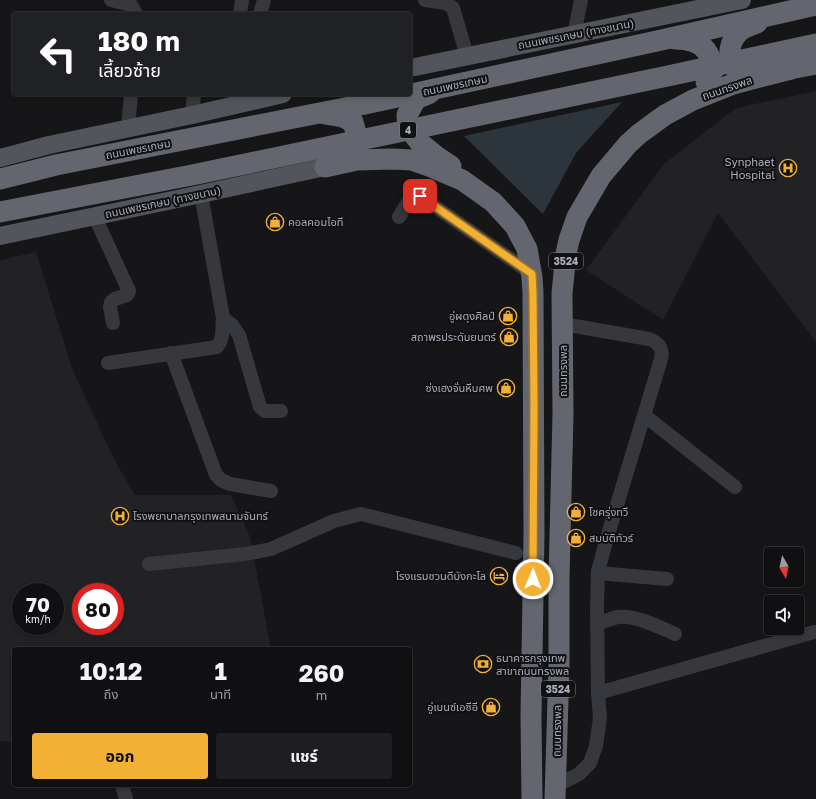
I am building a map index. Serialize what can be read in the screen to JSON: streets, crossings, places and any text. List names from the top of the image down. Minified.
{"streets":{"highway":["ถนนเพชรเกษม","ถนนทรงพล","4","3524"],"main road":["ถนนเพชรเกษม (ทางขนาน)"]},"crossings":[["ถนนเพชรเกษม (ทางขนาน)","3524"]],"places":{"hospital":["Synphaet Hospital","โรงพยาบาลกรุงเทพสนามจันทร์"],"shop":["คอลคอมไอที","อู่ผดุงศิลป์","สถาพรประดับยนตร์","ซ่งเฮงจั่นหีบศพ","โชครุ่งทวี","สมบัติทัวร์","อู่เบนซ์เอซีอี"],"hotel":["โรงแรมชวนดีบังกะโล"],"bank":["ธนาคารกรุงเทพ สาขาถนนทรงพล"]},"north":"bottom","page":{"turn":["180 m","เลี้ยวซ้าย"],"speed":"70 km/h","limit":"80","eta":["10:12","ถึง","1","นาที","260","m"],"buttons":["ออก","แชร์"]}}
